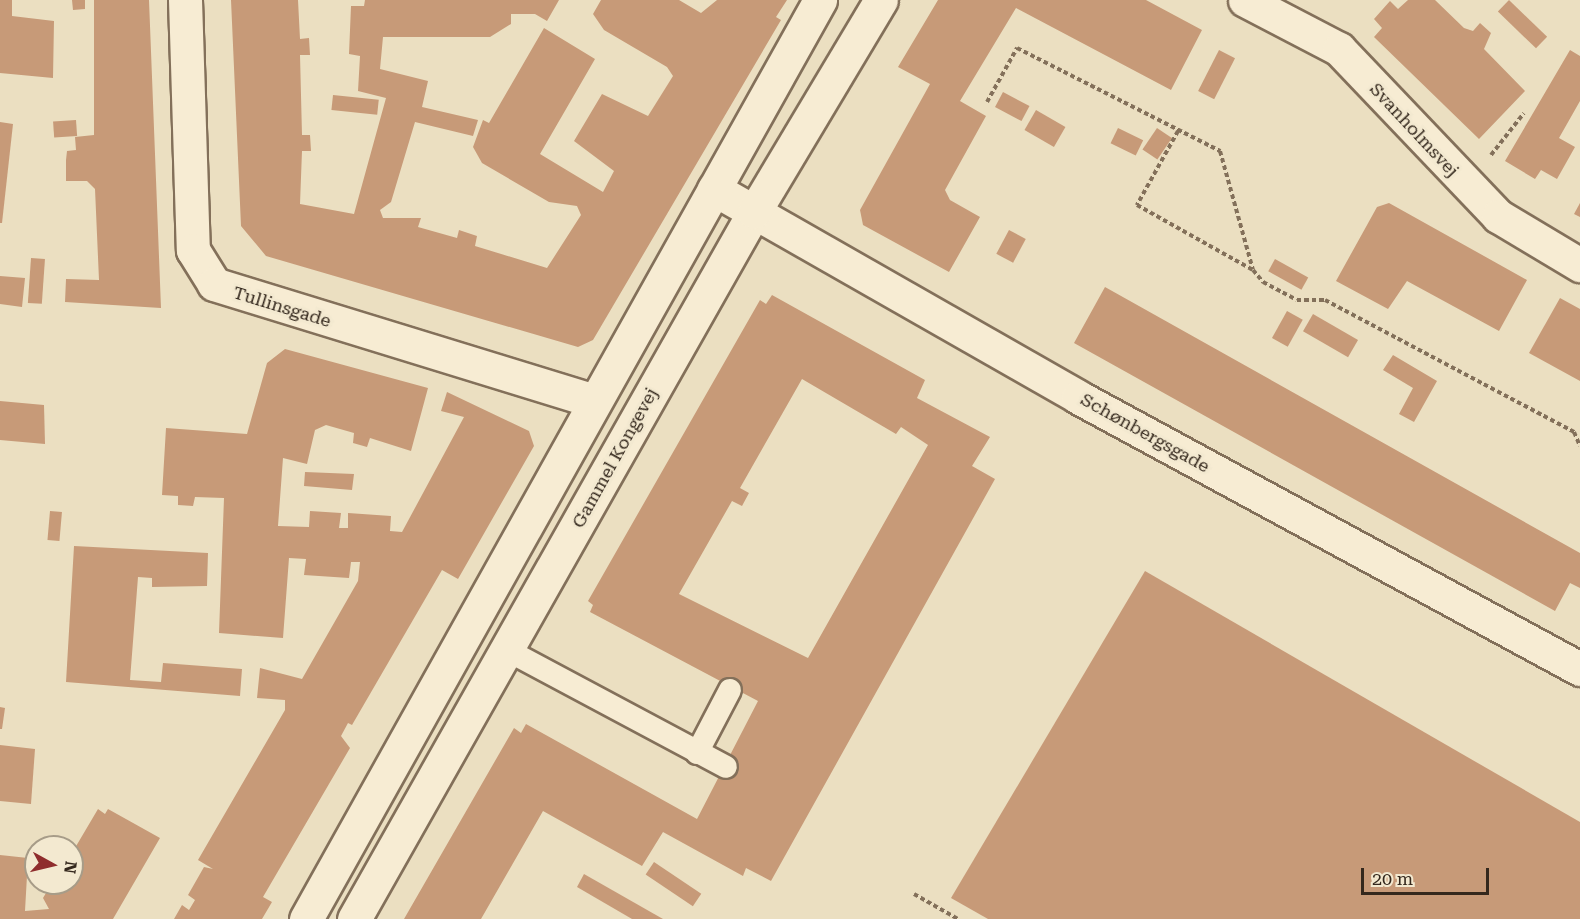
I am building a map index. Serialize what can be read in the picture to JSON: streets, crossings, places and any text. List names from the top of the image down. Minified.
{"streets":{"street":["Svanholmsvej","Tullinsgade","Schønbergsgade","Gammel Kongevej"]},"crossings":[["Schønbergsgade","Gammel Kongevej"]],"scale_bar":"20 m","north":"right"}
